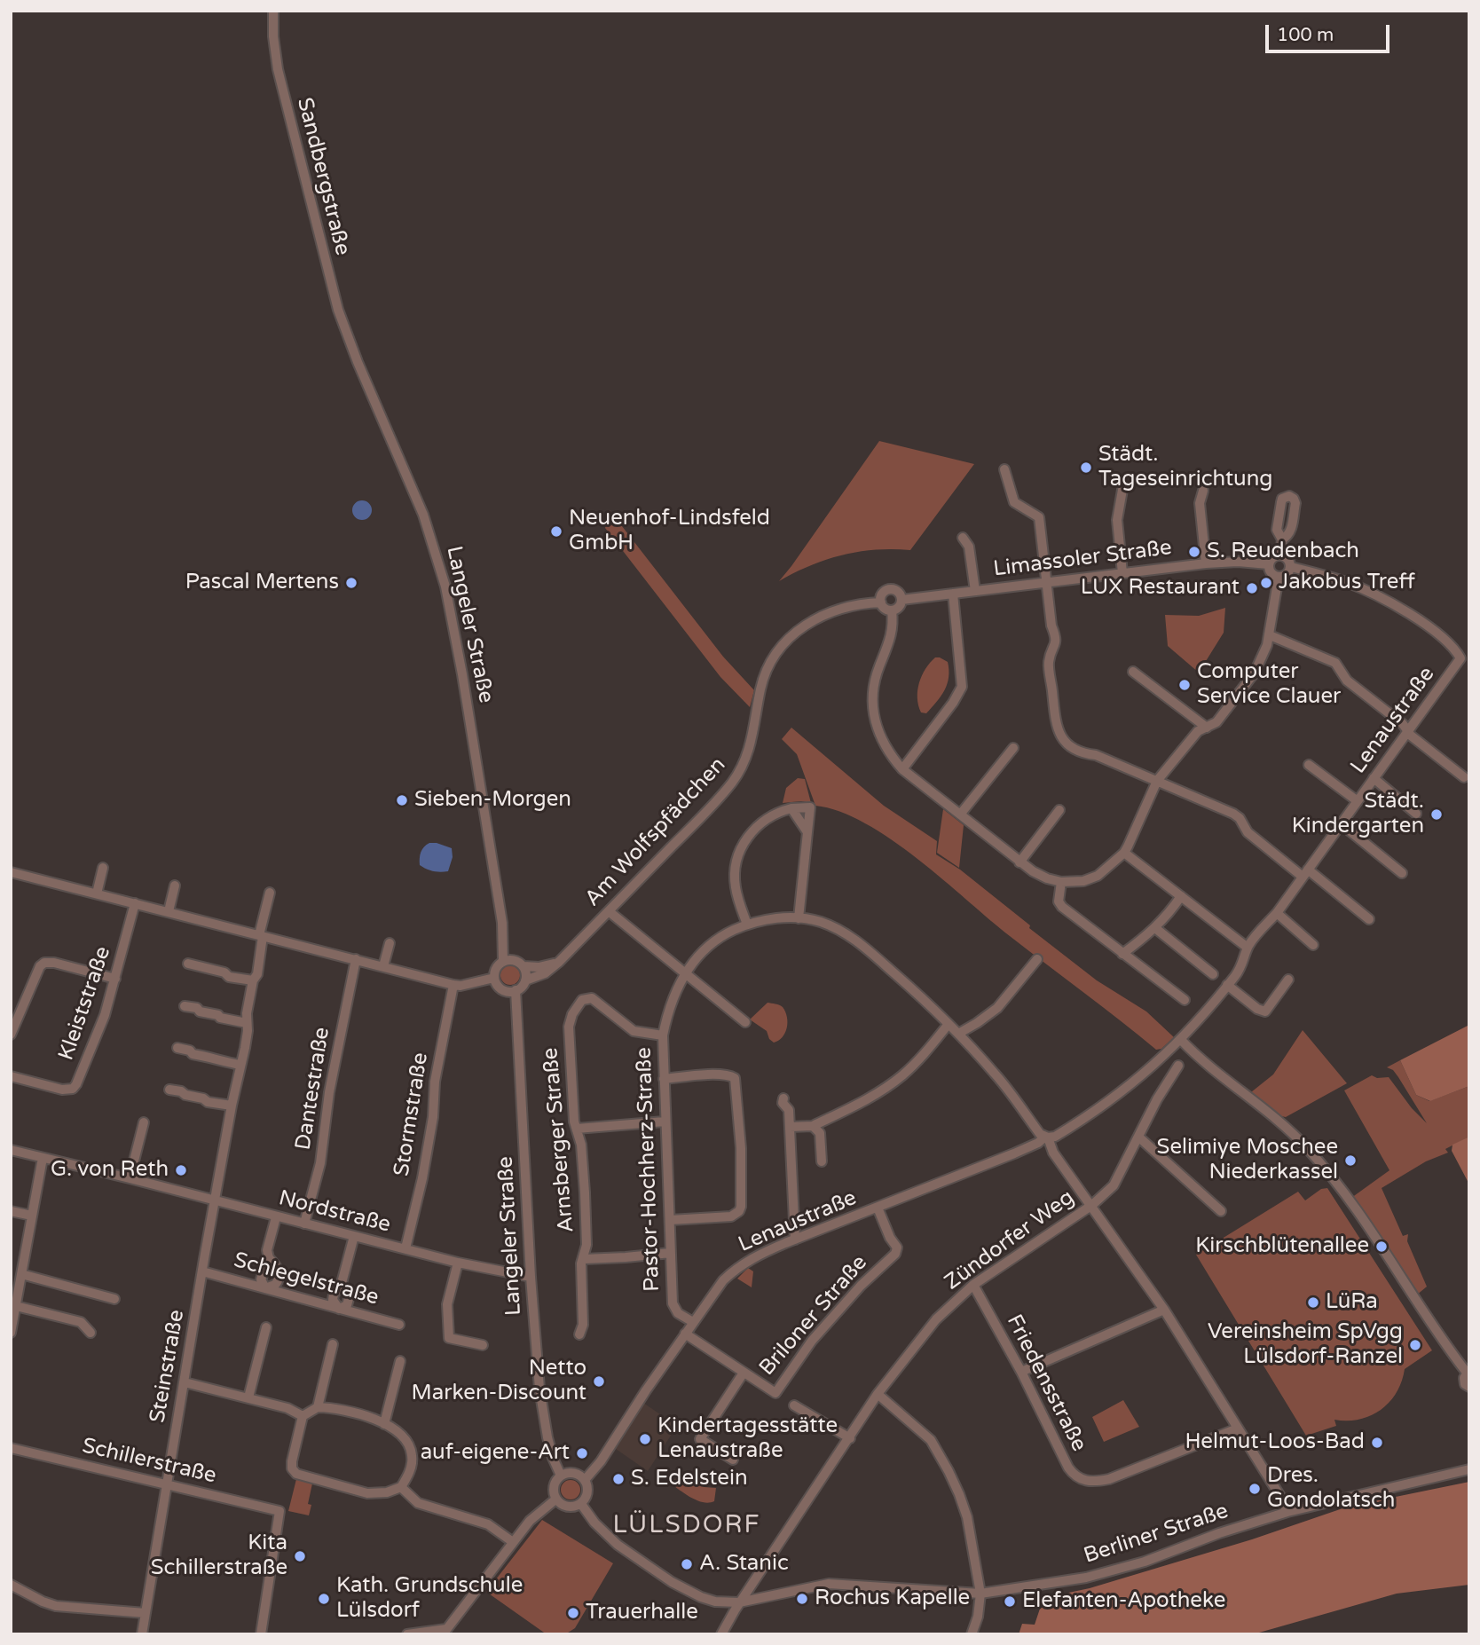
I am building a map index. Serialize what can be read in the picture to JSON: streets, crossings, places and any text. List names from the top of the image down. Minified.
{"streets":{"street":["Sandbergstraße","Limassoler Straße","Langeler Straße","Lenaustraße","Am Wolfspfädchen","Kleiststraße","Dantestraße","Stormstraße","Arnsberger Straße","Pastor-Hochherz-Straße","Nordstraße","Zündorfer Weg","Schlegelstraße","Briloner Straße","Steinstraße","Friedensstraße","Schillerstraße","Berliner Straße"]},"crossings":[["Sandbergstraße","Langeler Straße"],["Limassoler Straße","Am Wolfspfädchen"],["Langeler Straße","Lenaustraße"],["Langeler Straße","Am Wolfspfädchen"],["Langeler Straße","Nordstraße"],["Langeler Straße","Berliner Straße"],["Lenaustraße","Pastor-Hochherz-Straße"],["Lenaustraße","Briloner Straße"],["Lenaustraße","Berliner Straße"],["Dantestraße","Nordstraße"],["Stormstraße","Nordstraße"],["Arnsberger Straße","Pastor-Hochherz-Straße"],["Pastor-Hochherz-Straße","Zündorfer Weg"],["Pastor-Hochherz-Straße","Friedensstraße"],["Pastor-Hochherz-Straße","Berliner Straße"],["Nordstraße","Steinstraße"],["Zündorfer Weg","Friedensstraße"],["Zündorfer Weg","Berliner Straße"],["Schlegelstraße","Steinstraße"],["Steinstraße","Schillerstraße"]],"districts":["LÜLSDORF"],"places":["Städt. Tageseinrichtung","Neuenhof-Lindsfeld GmbH","S. Reudenbach","Pascal Mertens","Jakobus Treff","LUX Restaurant","Computer Service Clauer","Sieben-Morgen","Städt. Kindergarten","Selimiye Moschee Niederkassel","G. von Reth","Kirschblütenallee","LüRa","Vereinsheim SpVgg Lülsdorf-Ranzel","Netto Marken-Discount","Kindertagesstätte Lenaustraße","Helmut-Loos-Bad","auf-eigene-Art","S. Edelstein","Dres. Gondolatsch","Kita Schillerstraße","A. Stanic","Kath. Grundschule Lülsdorf","Rochus Kapelle","Elefanten-Apotheke","Trauerhalle"],"scale_bar":"100 m"}
